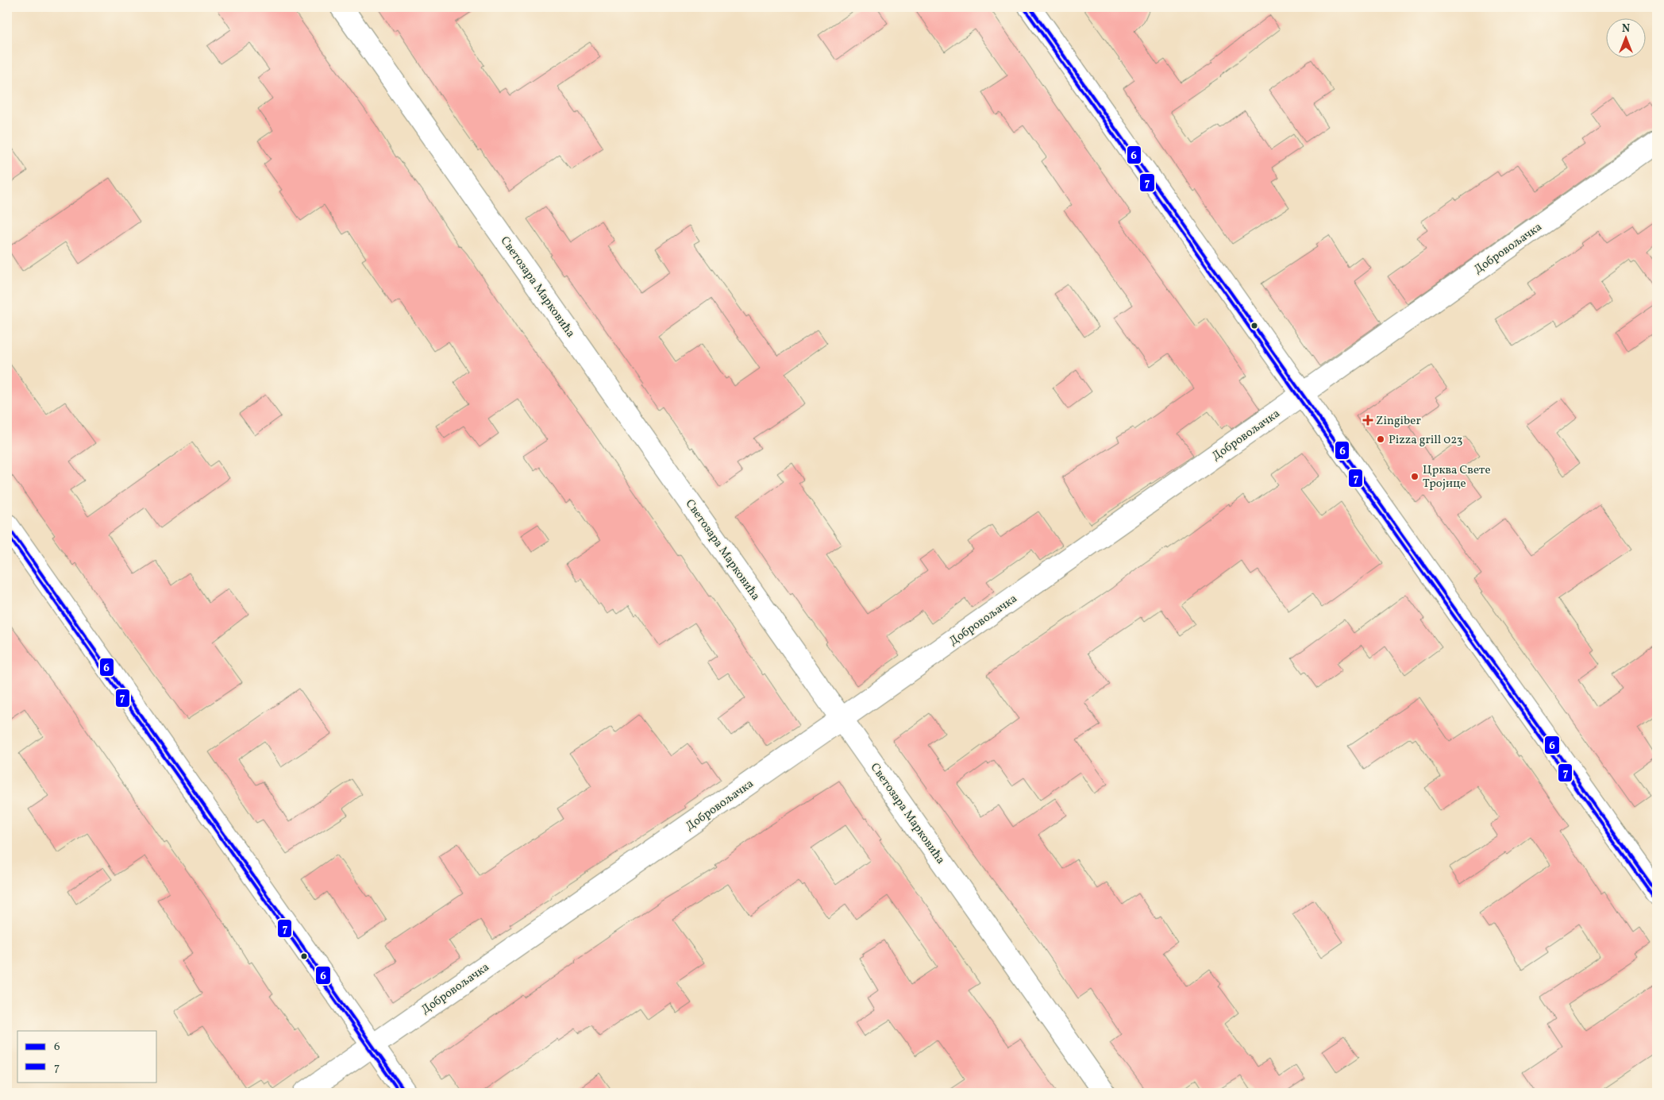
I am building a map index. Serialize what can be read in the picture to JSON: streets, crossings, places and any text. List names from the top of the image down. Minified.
{"streets":{"street":["Добровољачка","Светозара Марковића"]},"crossings":[["Добровољачка","Светозара Марковића"]],"places":{"health":["Zingiber"],"other":["Pizza grill 023","Црква Свете Тројице"]},"lines":["transit line 6","transit line 7"],"legend":["6","7"],"north":"top"}
